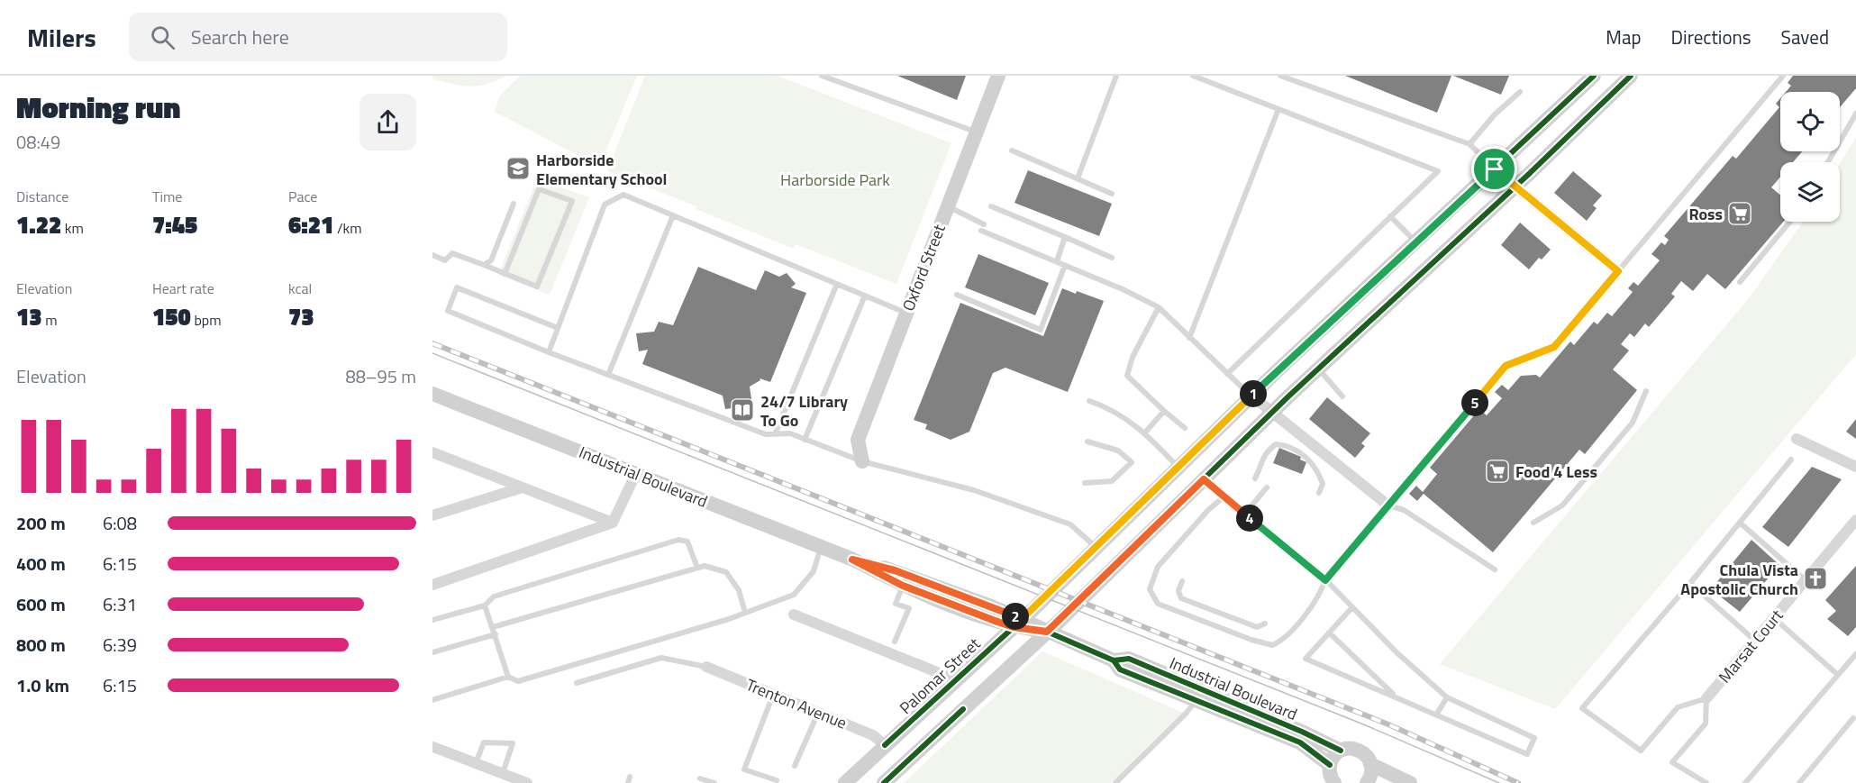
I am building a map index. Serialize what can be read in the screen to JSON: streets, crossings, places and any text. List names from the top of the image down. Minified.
{"streets":{"main road":["Oxford Street","Industrial Boulevard","Palomar Street"],"street":["Marsat Court","Trenton Avenue"]},"crossings":[["Industrial Boulevard","Palomar Street"],["Palomar Street","Trenton Avenue"]],"parks":["Harborside Park"],"places":{"school or university":["Harborside Elementary School"],"supermarket":["Ross","Food 4 Less"],"library":["24/7 Library To Go"],"church":["Chula Vista Apostolic Church"]},"page":{"header":"Milers","search":"Search here","nav":["Map","Directions","Saved"],"heading":["Morning run","08:49"],"stats":[["Distance","1.22 km"],["Time","7:45"],["Pace","6:21 /km"],["Elevation","13 m"],["Heart rate","150 bpm"],["kcal","73"]],"chart":["Elevation","88–95 m"],"pins":["1","5","4","2"],"list":[{"name":"200 m","note":"6:08"},{"name":"400 m","note":"6:15"},{"name":"600 m","note":"6:31"},{"name":"800 m","note":"6:39"},{"name":"1.0 km","note":"6:15"}]}}
